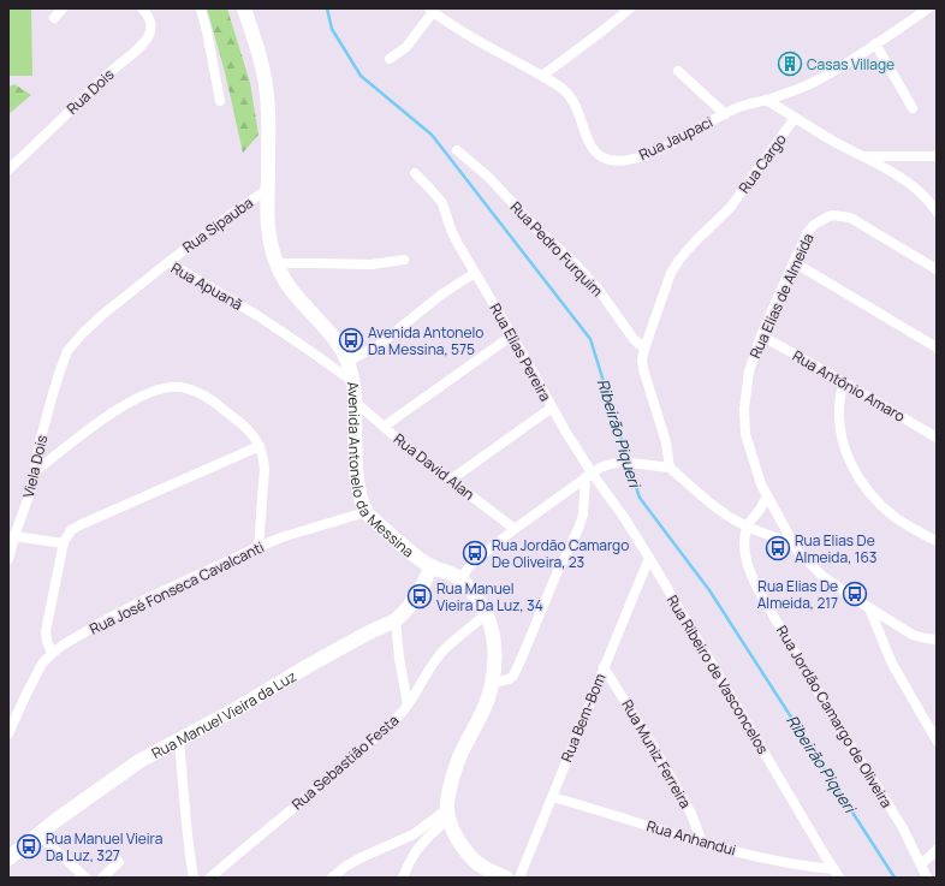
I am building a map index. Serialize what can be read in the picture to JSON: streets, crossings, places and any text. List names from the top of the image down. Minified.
{"streets":{"street":["Rua Dois","Rua Jaupaci","Rua Cargo","Rua Sipauba","Rua Pedro Furquim","Rua Apuanã","Rua Elias de Almeida","Rua Elias Pereira","Rua Antônio Amaro","Avenida Antonelo da Messina","Viela Dois","Rua David Alan","Rua José Fonseca Cavalcanti","Rua Ribeiro de Vasconcelos","Rua Manuel Vieira da Luz","Rua Jordão Camargo de Oliveira","Rua Bem-Bom","Rua Muniz Ferreira","Rua Sebastião Festa","Rua Anhandui"]},"crossings":[["Rua Cargo","Rua Pedro Furquim"],["Rua Sipauba","Rua Apuanã"],["Rua Sipauba","Avenida Antonelo da Messina"],["Rua Apuanã","Avenida Antonelo da Messina"],["Rua Apuanã","Viela Dois"],["Rua Elias de Almeida","Rua Antônio Amaro"],["Rua Elias de Almeida","Rua Jordão Camargo de Oliveira"],["Rua Elias Pereira","Rua Ribeiro de Vasconcelos"],["Avenida Antonelo da Messina","Rua David Alan"],["Avenida Antonelo da Messina","Rua José Fonseca Cavalcanti"],["Avenida Antonelo da Messina","Rua Manuel Vieira da Luz"],["Avenida Antonelo da Messina","Rua Sebastião Festa"],["Rua Ribeiro de Vasconcelos","Rua Bem-Bom"],["Rua Ribeiro de Vasconcelos","Rua Anhandui"],["Rua Bem-Bom","Rua Muniz Ferreira"],["Rua Bem-Bom","Rua Anhandui"],["Rua Muniz Ferreira","Rua Anhandui"]],"water":["Ribeirão Piqueri"],"places":{"building":["Casas Village"],"bus stop":["Avenida Antonelo Da Messina, 575","Rua Elias De Almeida, 163","Rua Jordão Camargo De Oliveira, 23","Rua Elias De Almeida, 217","Rua Manuel Vieira Da Luz, 34","Rua Manuel Vieira Da Luz, 327"]}}
